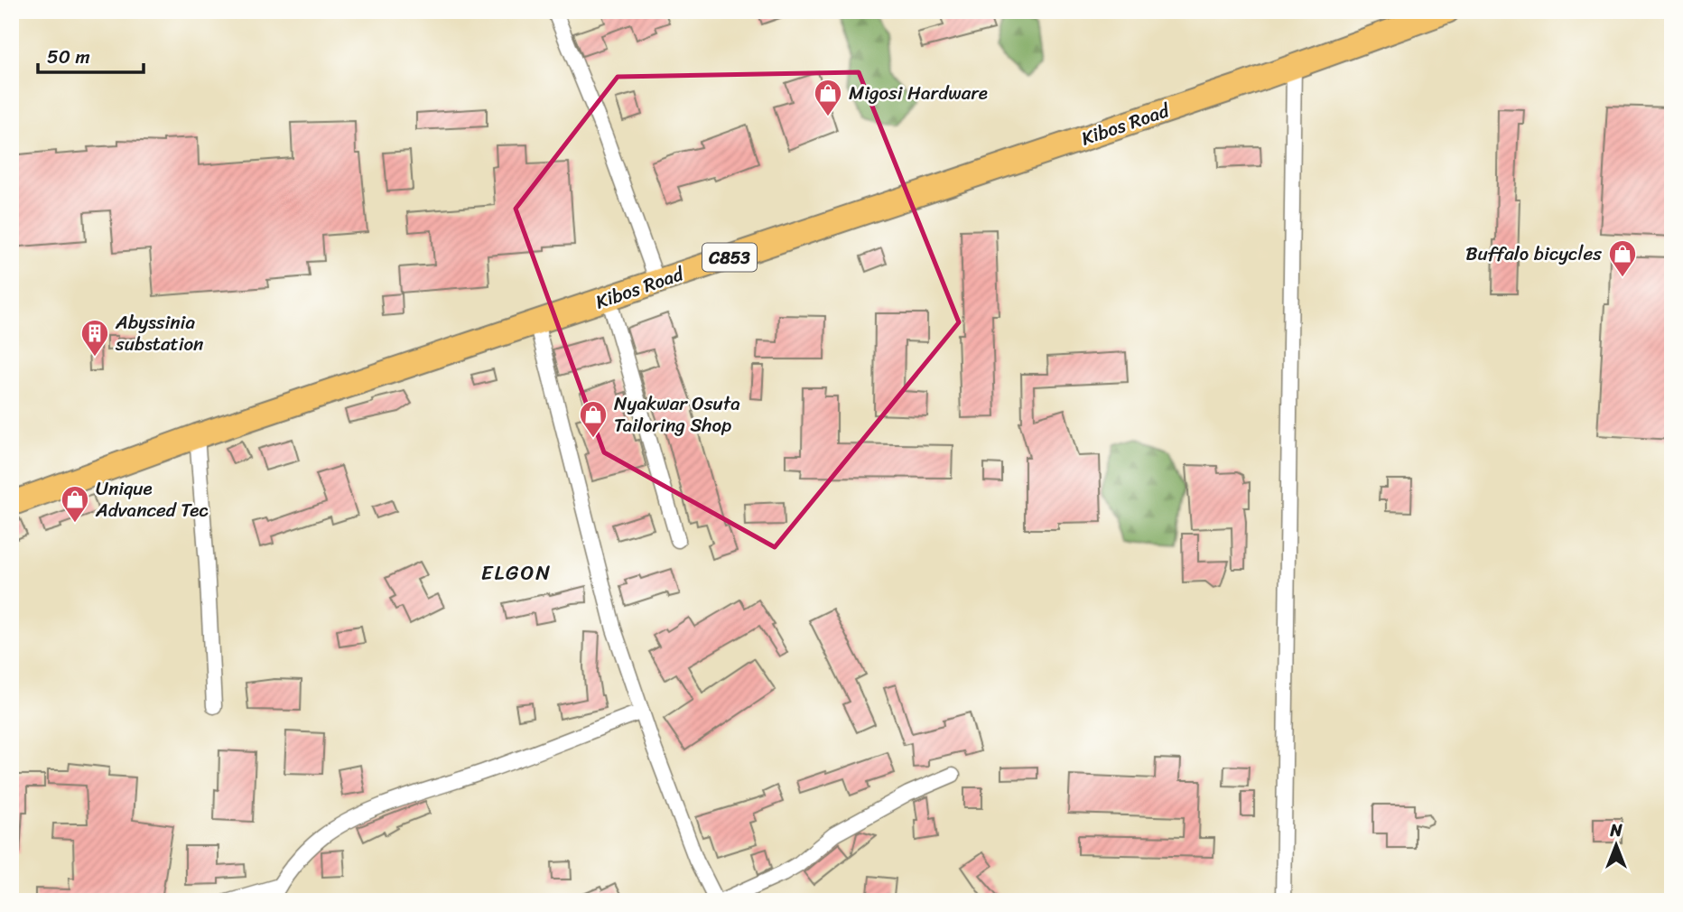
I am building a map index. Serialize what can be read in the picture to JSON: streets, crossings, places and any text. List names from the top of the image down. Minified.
{"streets":{"main road":["Kibos Road","C853"]},"districts":["ELGON"],"places":{"shop":["Migosi Hardware","Buffalo bicycles","Nyakwar Osuta Tailoring Shop","Unique Advanced Tec"],"building":["Abyssinia substation"]},"scale_bar":"50 m","north":"top"}
